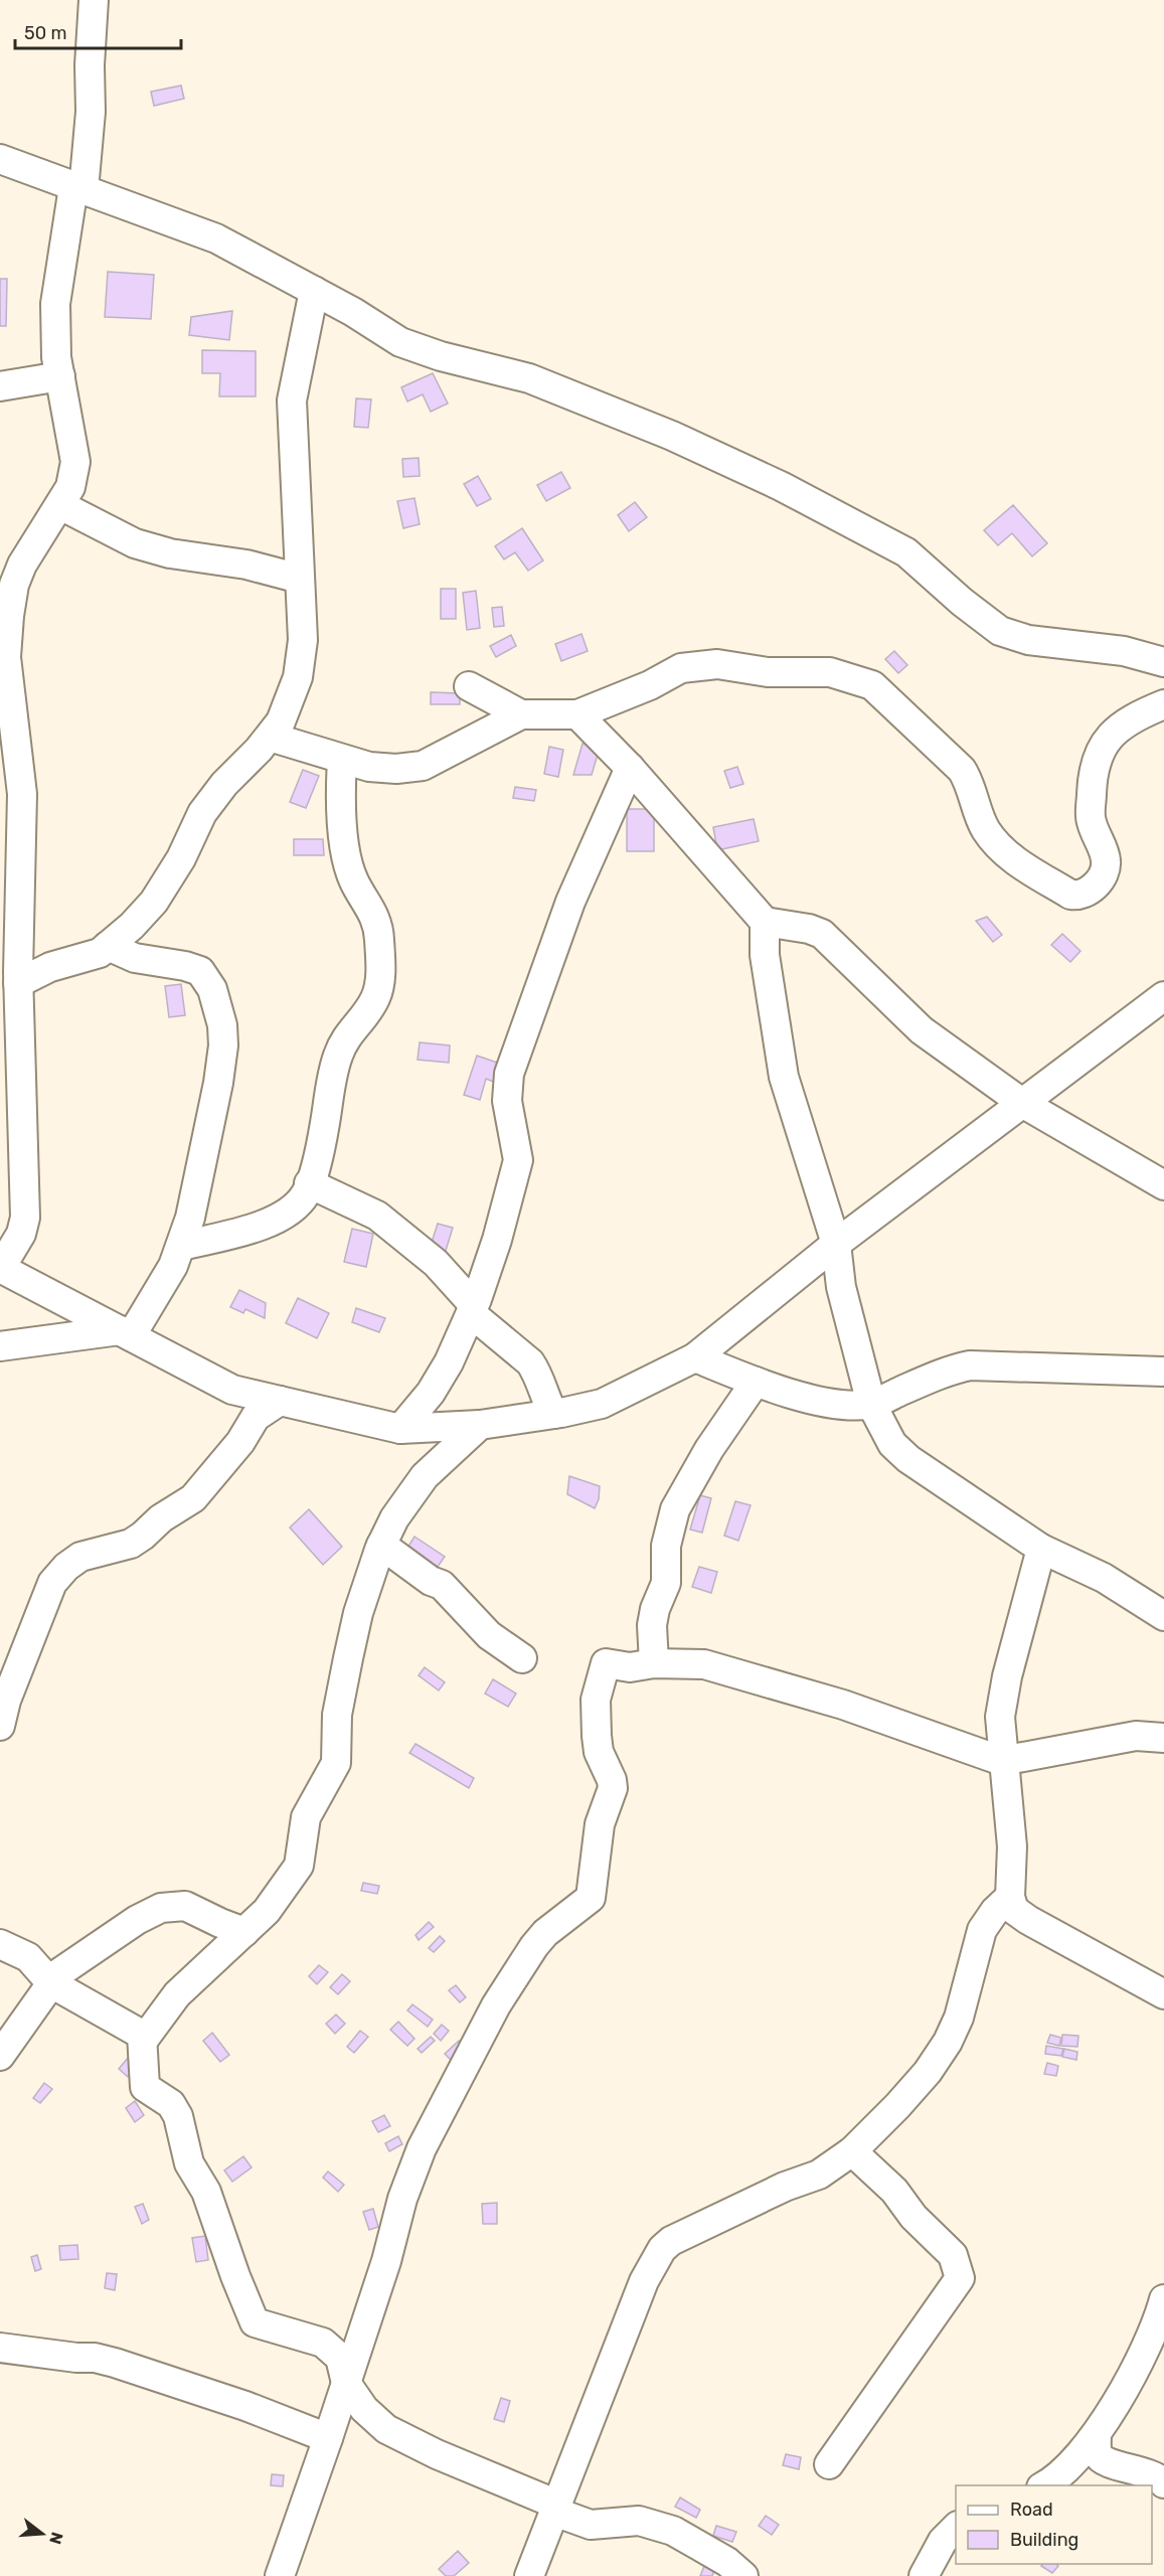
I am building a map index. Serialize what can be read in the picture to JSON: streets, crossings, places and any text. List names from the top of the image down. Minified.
{"legend":["Road","Building"],"scale_bar":"50 m","north":"right"}
